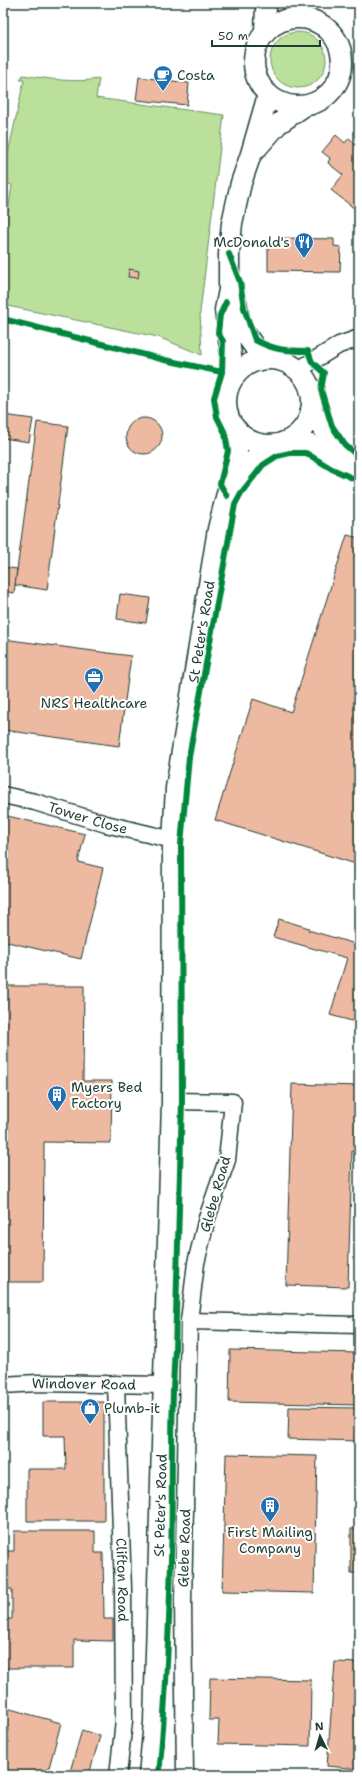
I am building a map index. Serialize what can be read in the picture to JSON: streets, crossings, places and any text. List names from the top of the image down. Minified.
{"streets":{"street":["St Peter's Road","Tower Close","Glebe Road","Windover Road","Clifton Road"]},"crossings":[["St Peter's Road","Tower Close"],["St Peter's Road","Glebe Road"],["St Peter's Road","Windover Road"],["Windover Road","Clifton Road"]],"places":{"cafe":["Costa"],"restaurant":["McDonald's"],"office":["NRS Healthcare"],"building":["Myers Bed Factory","First Mailing Company"],"shop":["Plumb-it"]},"scale_bar":"50 m","north":"top"}
